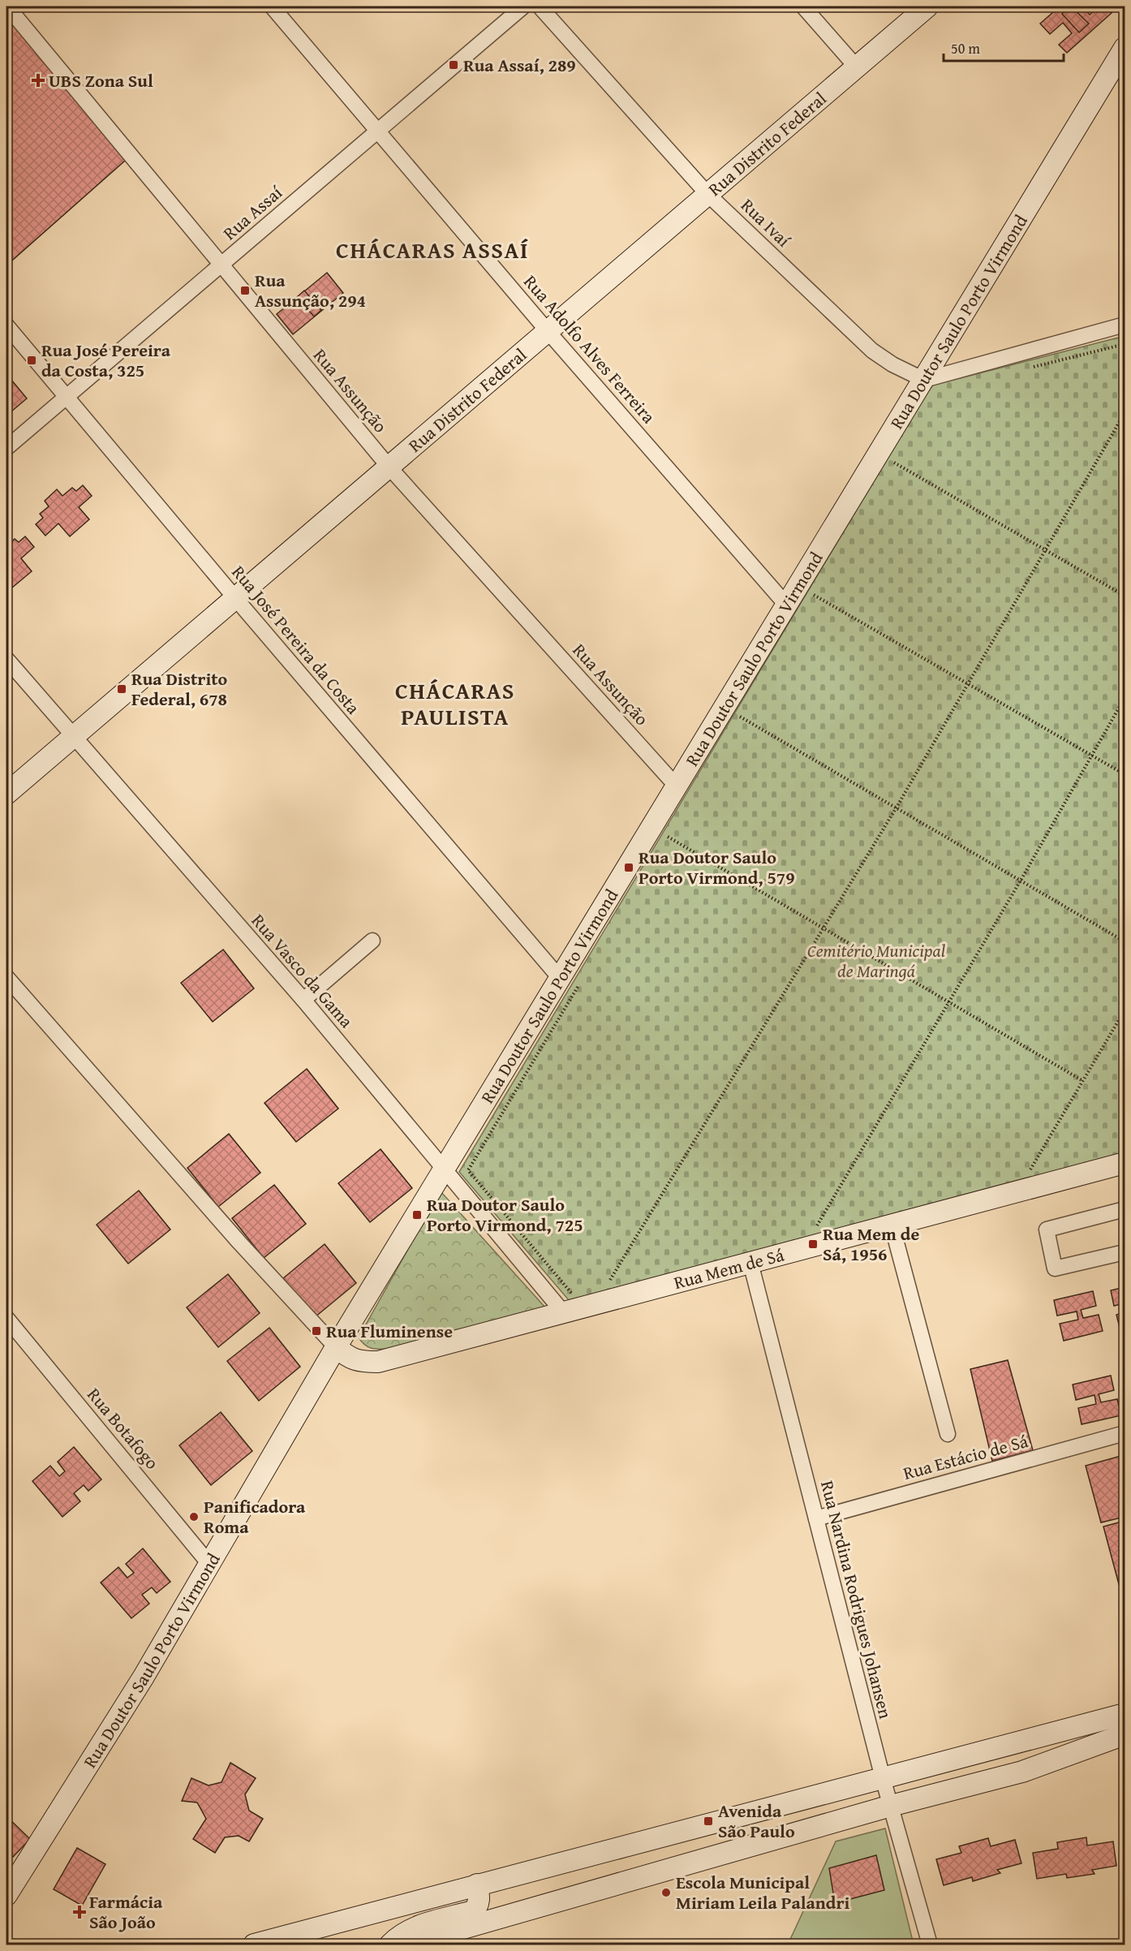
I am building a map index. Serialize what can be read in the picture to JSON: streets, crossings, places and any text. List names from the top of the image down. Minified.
{"streets":{"street":["Rua Distrito Federal","Rua Assaí","Rua Ivaí","Rua Doutor Saulo Porto Virmond","Rua Adolfo Alves Ferreira","Rua Assunção","Rua José Pereira da Costa","Rua Vasco da Gama","Rua Mem de Sá","Rua Botafogo","Rua Estácio de Sá","Rua Nardina Rodrigues Johansen"]},"crossings":[["Rua Distrito Federal","Rua Ivaí"],["Rua Distrito Federal","Rua Adolfo Alves Ferreira"],["Rua Distrito Federal","Rua Assunção"],["Rua Distrito Federal","Rua José Pereira da Costa"],["Rua Distrito Federal","Rua Vasco da Gama"],["Rua Assaí","Rua Adolfo Alves Ferreira"],["Rua Assaí","Rua Assunção"],["Rua Assaí","Rua José Pereira da Costa"],["Rua Ivaí","Rua Doutor Saulo Porto Virmond"],["Rua Doutor Saulo Porto Virmond","Rua Adolfo Alves Ferreira"],["Rua Doutor Saulo Porto Virmond","Rua Assunção"],["Rua Doutor Saulo Porto Virmond","Rua José Pereira da Costa"],["Rua Doutor Saulo Porto Virmond","Rua Vasco da Gama"],["Rua Doutor Saulo Porto Virmond","Rua Mem de Sá"],["Rua Doutor Saulo Porto Virmond","Rua Botafogo"],["Rua Vasco da Gama","Rua Mem de Sá"],["Rua Mem de Sá","Rua Nardina Rodrigues Johansen"],["Rua Estácio de Sá","Rua Nardina Rodrigues Johansen"]],"districts":["CHÁCARAS ASSAÍ","CHÁCARAS PAULISTA"],"parks":["Cemitério Municipal de Maringá"],"places":{"transit":["Rua Assaí, 289","Rua Assunção, 294","Rua José Pereira da Costa, 325","Rua Distrito Federal, 678","Rua Doutor Saulo Porto Virmond, 579","Rua Doutor Saulo Porto Virmond, 725","Rua Mem de Sá, 1956","Rua Fluminense","Avenida São Paulo"],"health":["UBS Zona Sul","Farmácia São João"],"other":["Panificadora Roma","Escola Municipal Miriam Leila Palandri"]},"scale_bar":"50 m"}
